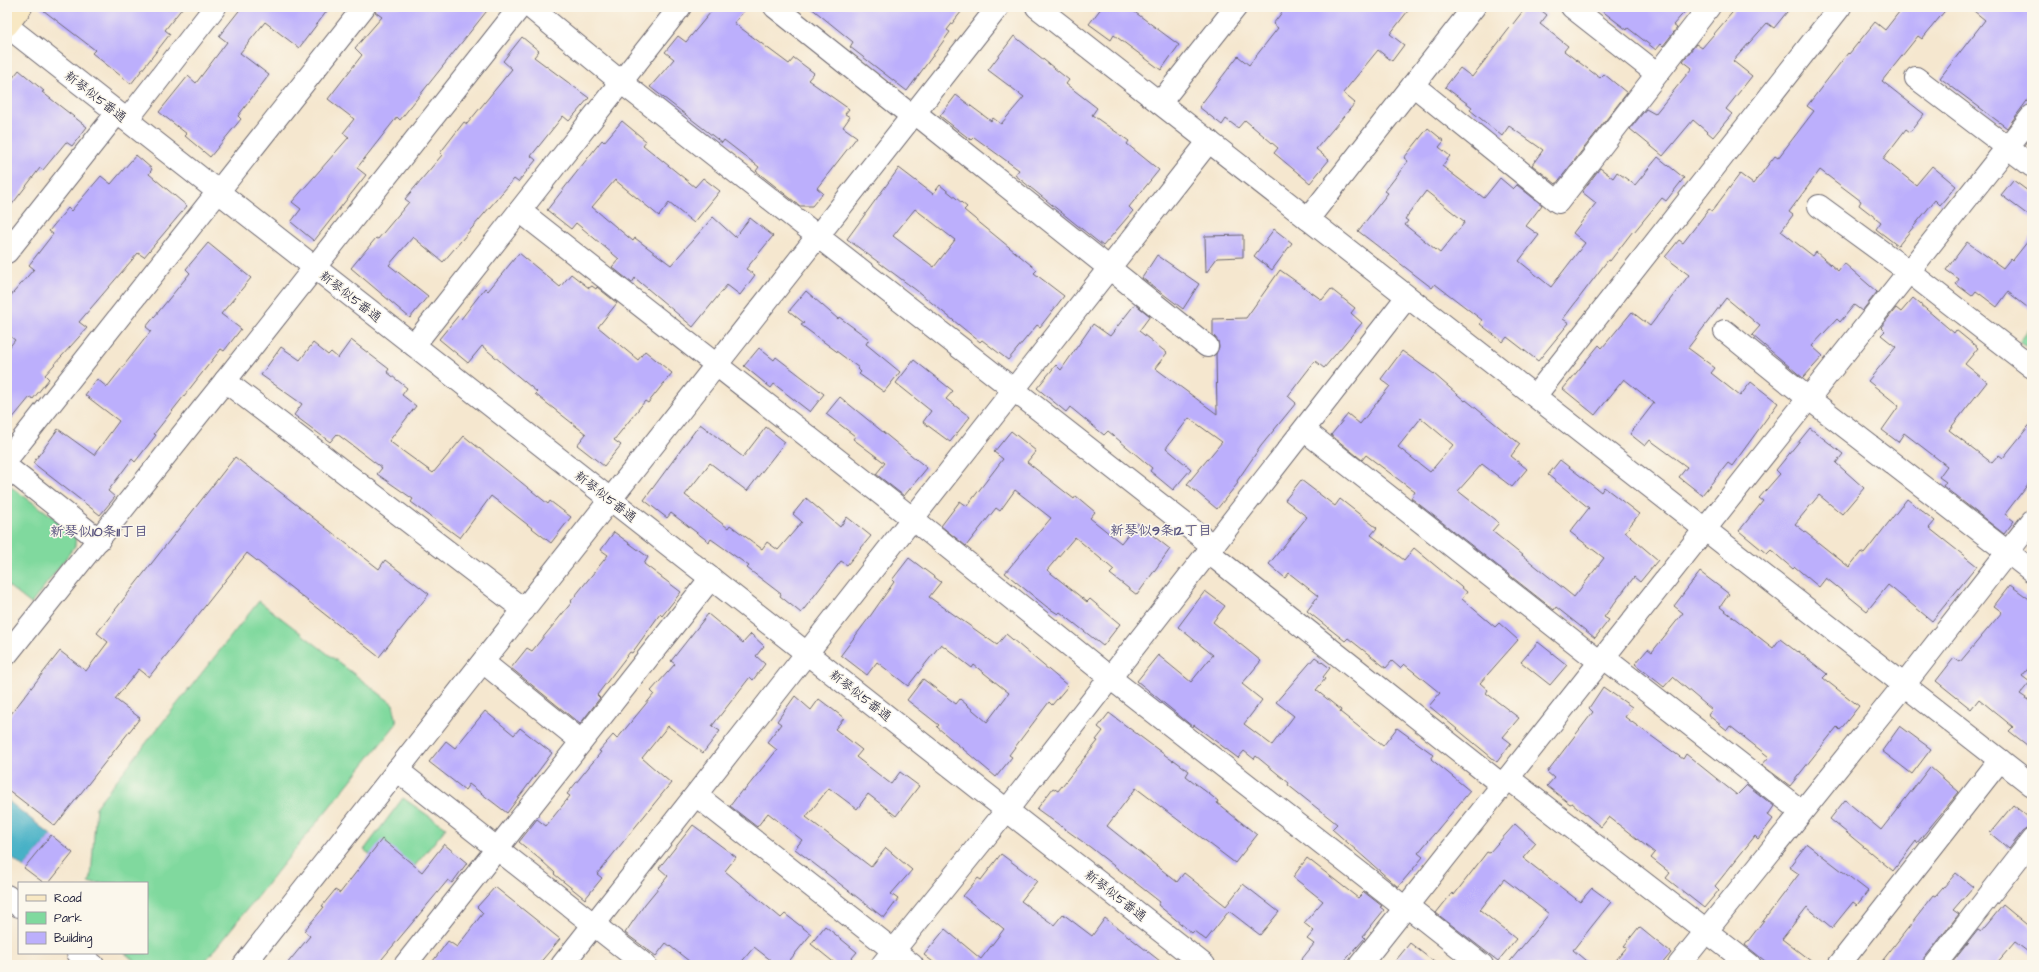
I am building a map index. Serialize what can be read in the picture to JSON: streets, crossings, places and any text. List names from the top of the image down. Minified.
{"streets":{"street":["新琴似5番通"]},"districts":["新琴似9条12丁目","新琴似10条11丁目"],"legend":["Road","Park","Building"]}
